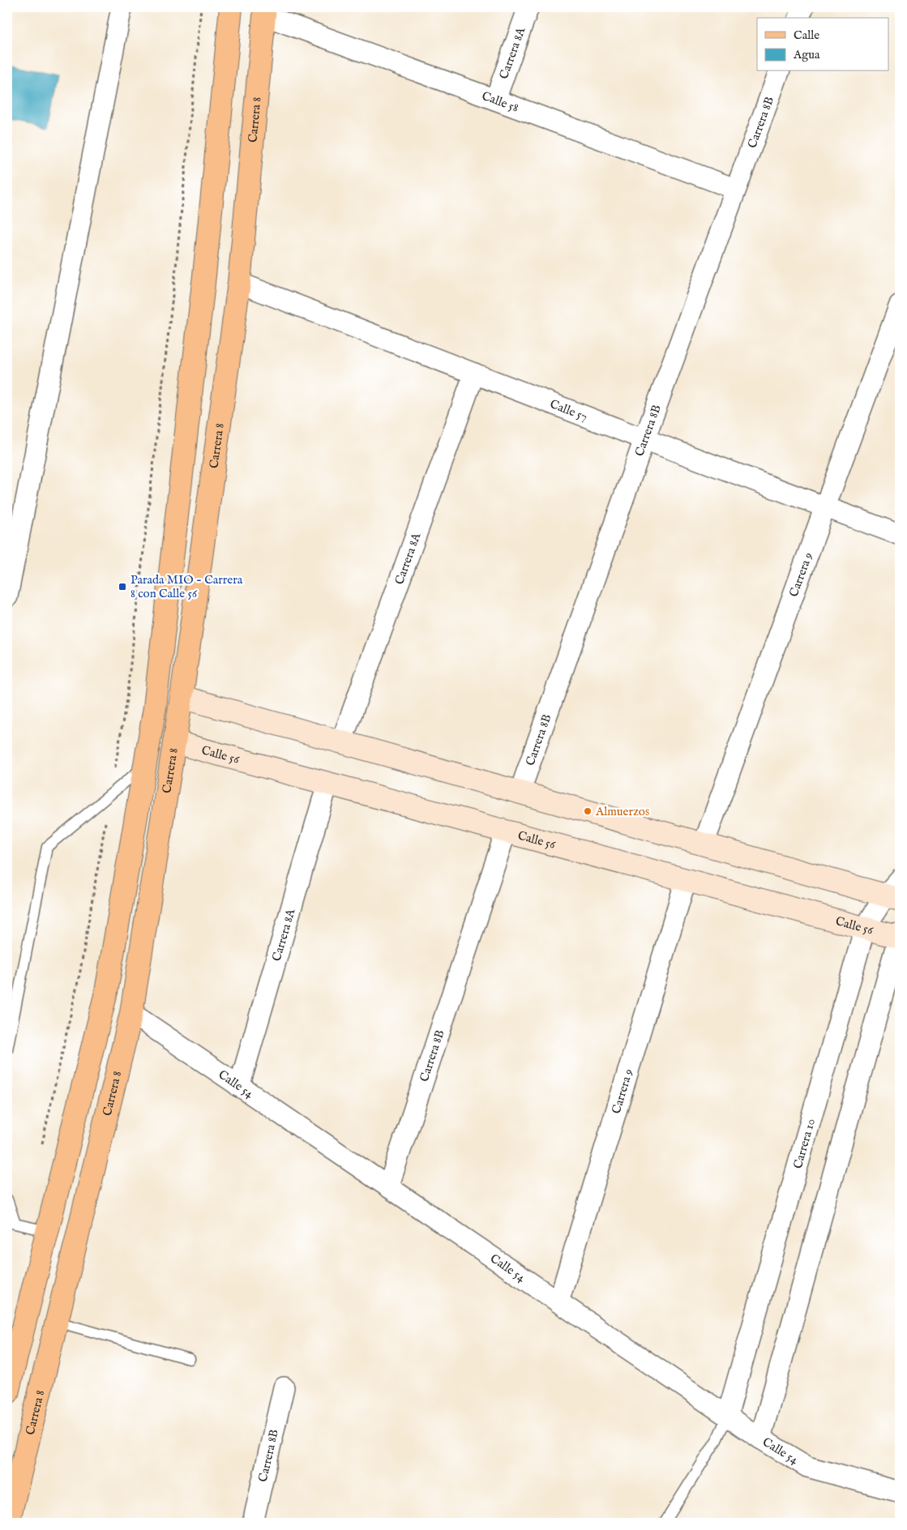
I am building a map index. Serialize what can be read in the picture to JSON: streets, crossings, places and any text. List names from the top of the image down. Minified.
{"streets":{"main road":["Carrera 8"],"street":["Carrera 8A","Calle 58","Carrera 8B","Calle 57","Carrera 9","Calle 56","Calle 54","Carrera 10"]},"crossings":[["Carrera 8A","Calle 58"],["Carrera 8A","Calle 57"],["Carrera 8A","Calle 56"],["Carrera 8A","Calle 54"],["Calle 58","Carrera 8"],["Calle 58","Carrera 8B"],["Carrera 8","Calle 57"],["Carrera 8","Calle 56"],["Carrera 8","Calle 54"],["Carrera 8B","Calle 57"],["Carrera 8B","Calle 56"],["Carrera 8B","Calle 54"],["Calle 57","Carrera 9"],["Carrera 9","Calle 56"],["Carrera 9","Calle 54"],["Calle 56","Carrera 10"],["Calle 54","Carrera 10"]],"places":{"transit":["Parada MIO - Carrera 8 con Calle 56"],"other":["Almuerzos"]},"legend":["Calle","Agua"]}
